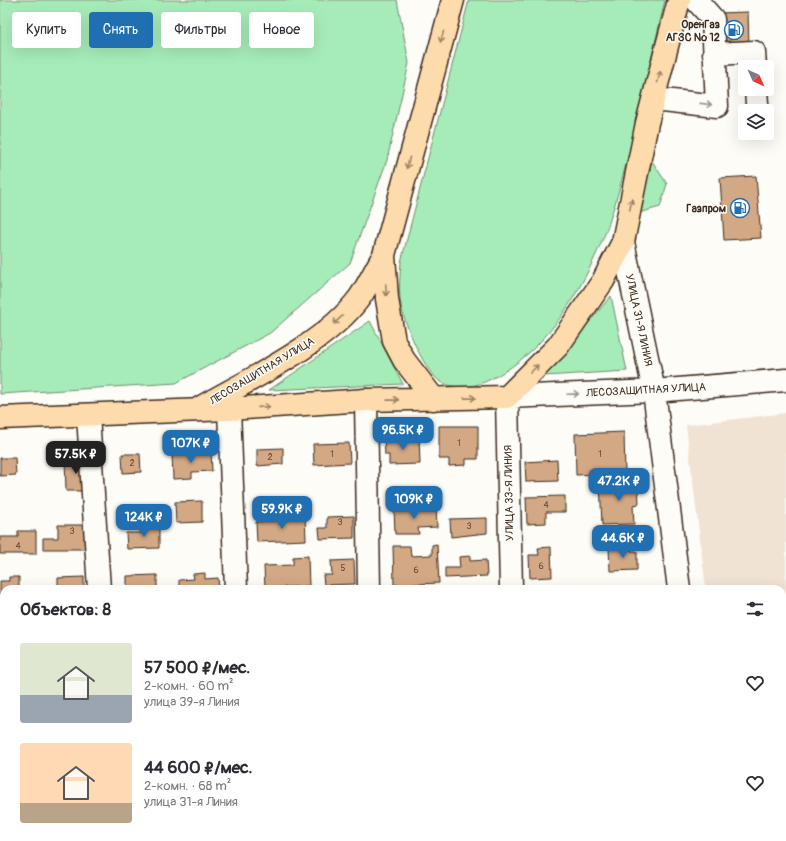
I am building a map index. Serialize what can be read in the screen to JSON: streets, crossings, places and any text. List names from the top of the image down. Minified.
{"streets":{"main road":["ЛЕСОЗАЩИТНАЯ УЛИЦА"],"street":["УЛИЦА 31-Я ЛИНИЯ","УЛИЦА 33-Я ЛИНИЯ"]},"crossings":[["УЛИЦА 31-Я ЛИНИЯ","ЛЕСОЗАЩИТНАЯ УЛИЦА"],["ЛЕСОЗАЩИТНАЯ УЛИЦА","УЛИЦА 33-Я ЛИНИЯ"]],"places":{"fuel station":["ОренГаз АГЗС № 12","Газпром"]},"house_numbers":["1","1","1","2","2","4","3","3","3","4","6","5","6"],"north":"bottom right","page":{"chip":["Купить","Снять","Фильтры","Новое"],"price":["96.5K ₽","107K ₽","57.5K ₽","47.2K ₽","109K ₽","59.9K ₽","124K ₽","44.6K ₽"],"heading":"Объектов: 8","list":[{"name":"57 500 ₽/мес.","note":"2-комн. · 60 m² · улица 39-я Линия"},{"name":"44 600 ₽/мес.","note":"2-комн. · 68 m² · улица 31-я Линия"}]}}
